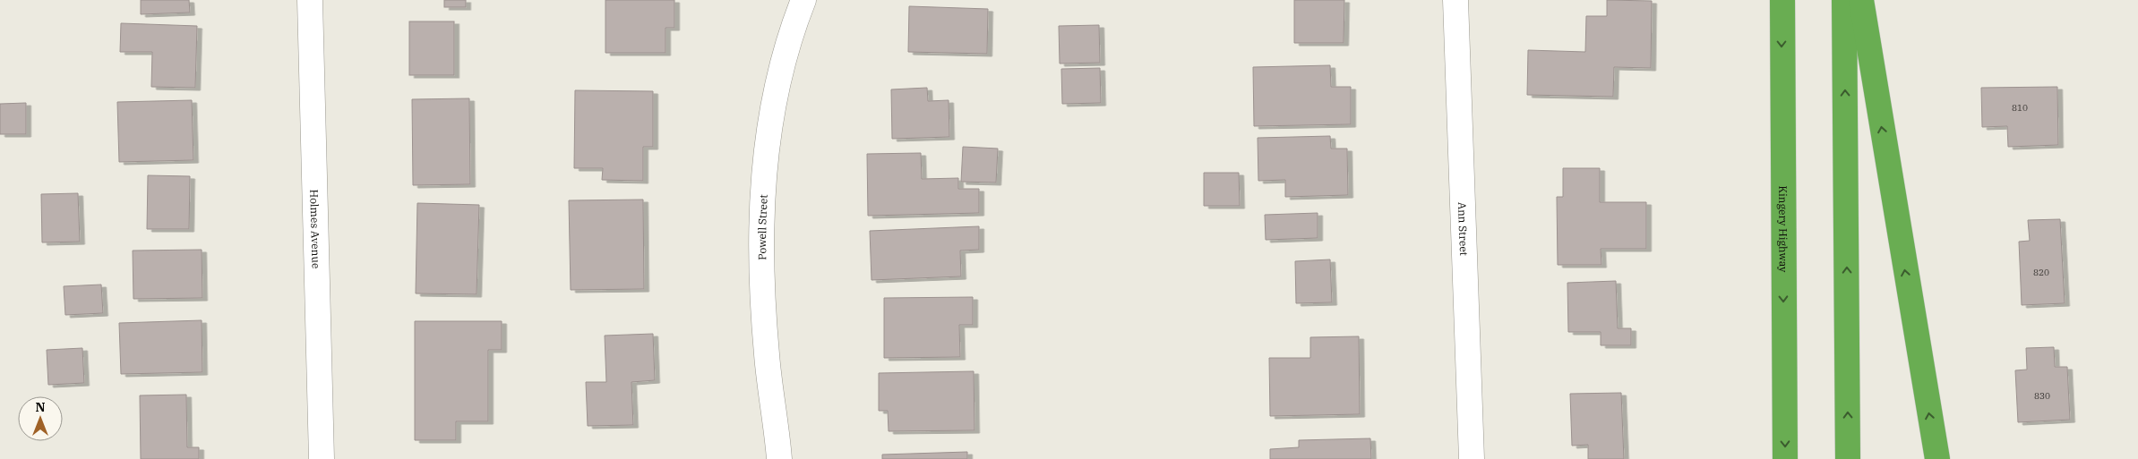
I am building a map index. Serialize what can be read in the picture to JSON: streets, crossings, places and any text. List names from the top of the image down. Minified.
{"streets":{"highway":["Kingery Highway"],"street":["Powell Street","Holmes Avenue","Ann Street"]},"house_numbers":["810","820","830"],"north":"top"}
